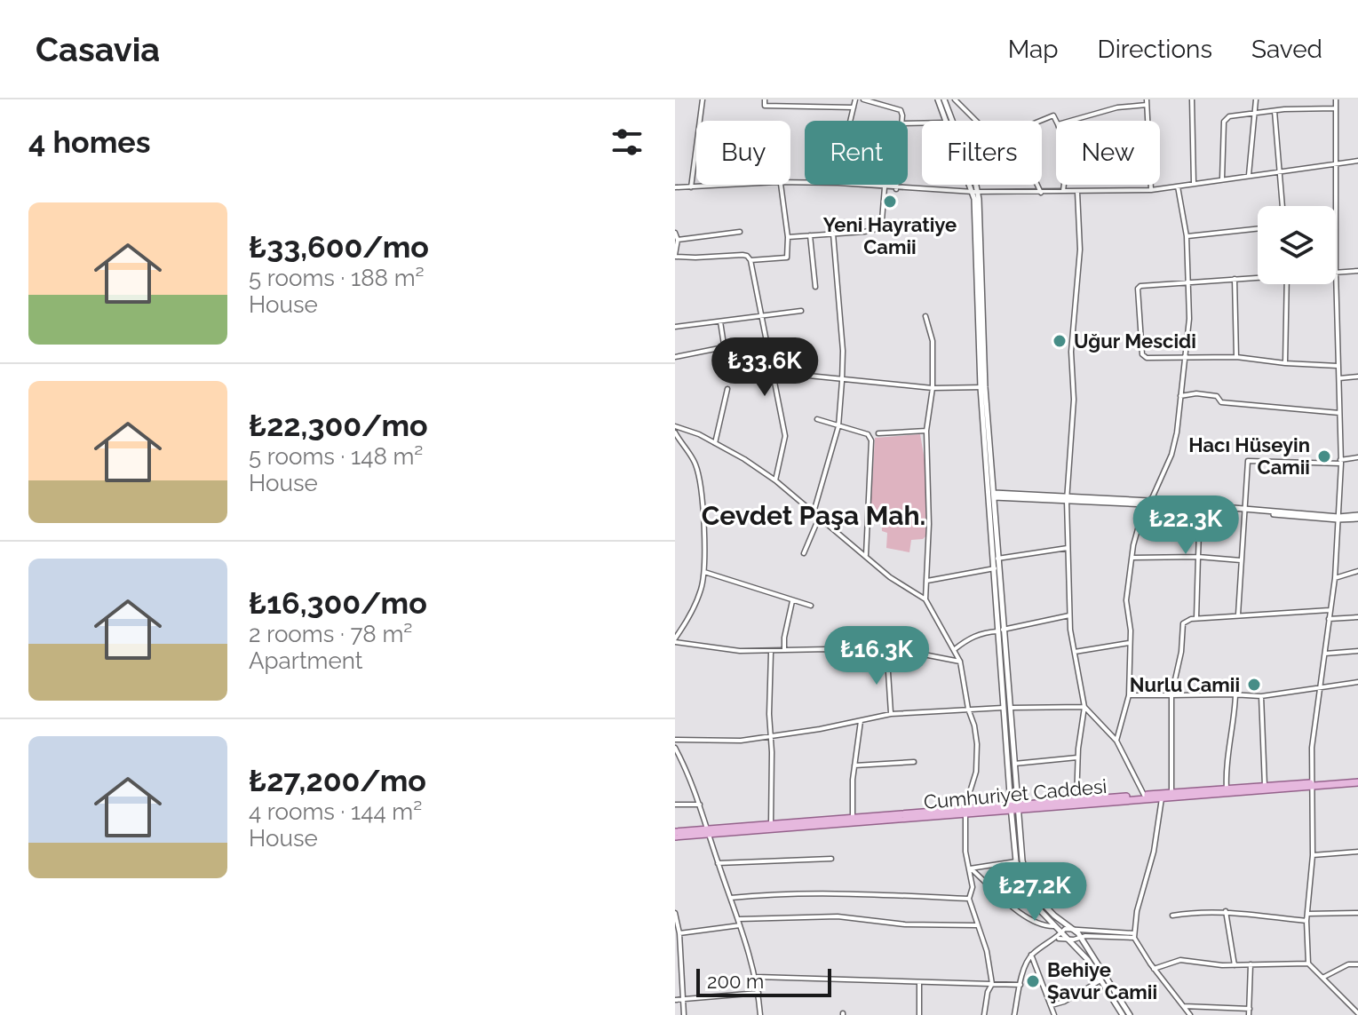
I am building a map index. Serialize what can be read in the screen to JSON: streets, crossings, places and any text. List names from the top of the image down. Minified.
{"streets":{"main road":["Cumhuriyet Caddesi"]},"districts":["Cevdet Paşa Mah."],"places":["Yeni Hayratiye Camii","Uğur Mescidi","Hacı Hüseyin Camii","Nurlu Camii","Behiye Şavur Camii"],"scale_bar":"200 m","page":{"header":"Casavia","nav":["Map","Directions","Saved"],"heading":"4 homes","chip":["Buy","Rent","Filters","New"],"list":[{"name":"₺33,600/mo","note":"5 rooms · 188 m² · House"},{"name":"₺22,300/mo","note":"5 rooms · 148 m² · House"},{"name":"₺16,300/mo","note":"2 rooms · 78 m² · Apartment"},{"name":"₺27,200/mo","note":"4 rooms · 144 m² · House"}],"price":["₺33.6K","₺22.3K","₺16.3K","₺27.2K"],"scale":"200 m"}}
